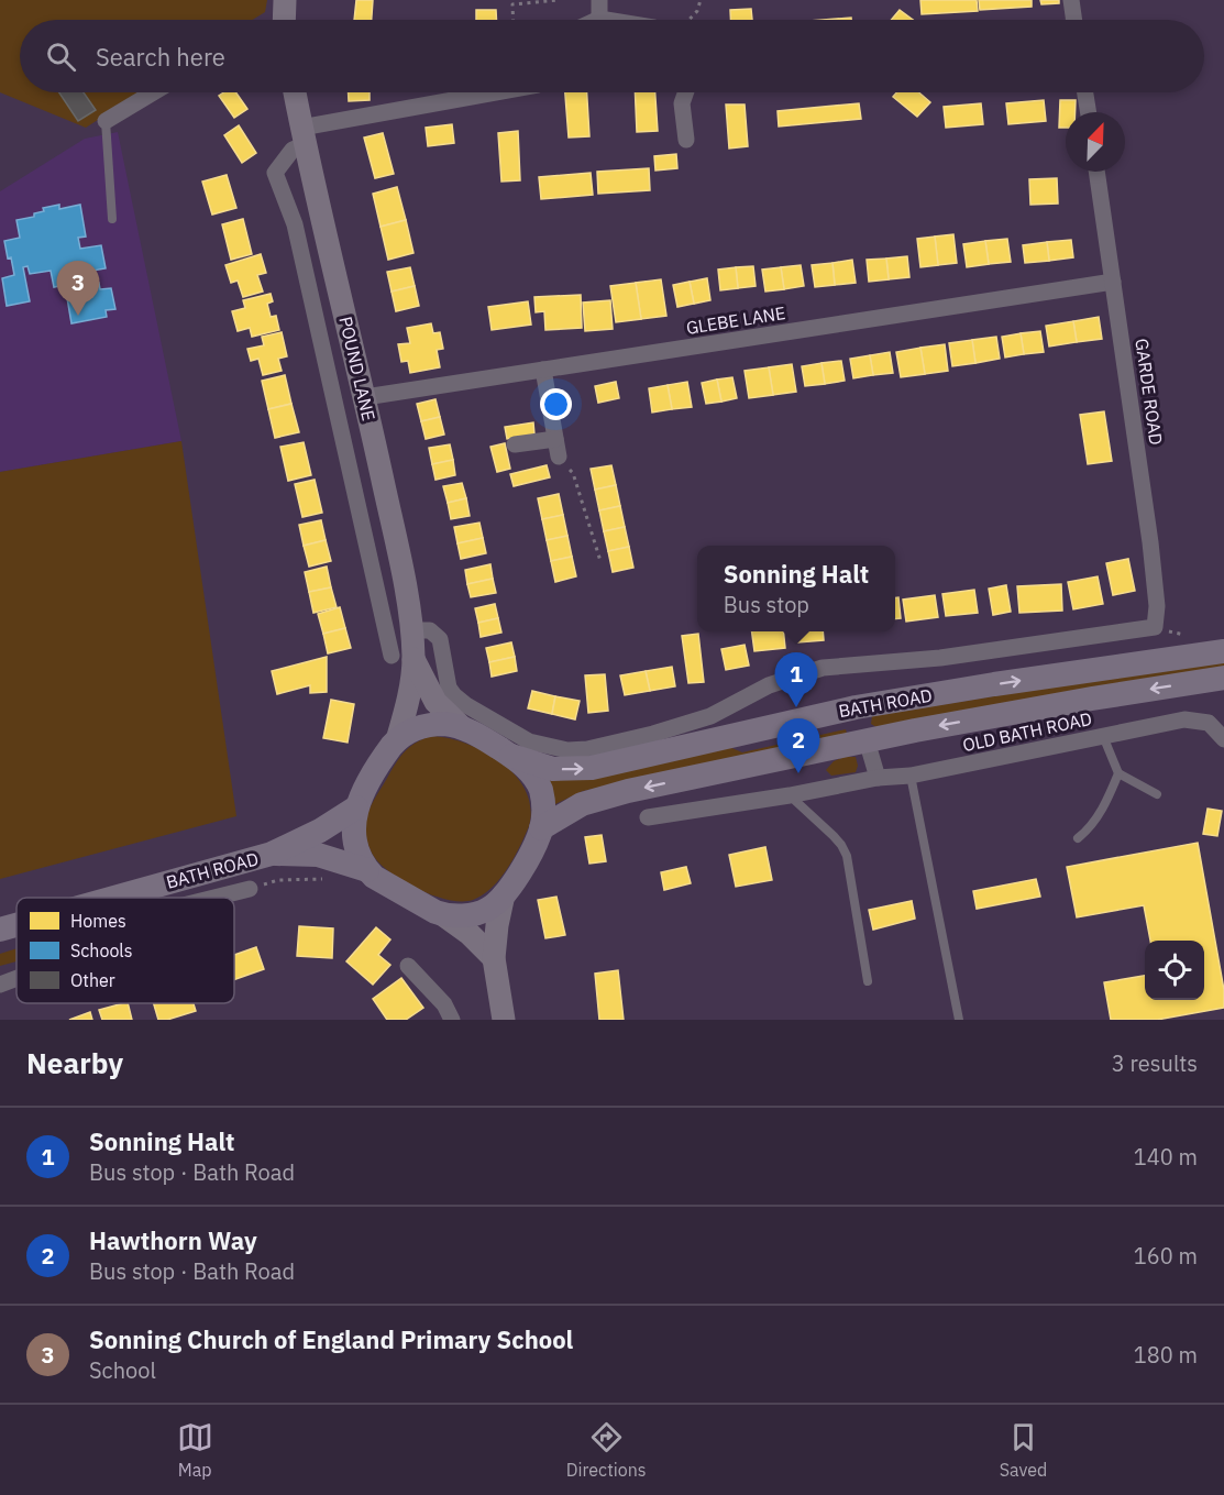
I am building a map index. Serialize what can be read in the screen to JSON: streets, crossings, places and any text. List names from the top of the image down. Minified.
{"streets":{"main road":["BATH ROAD"],"street":["GLEBE LANE","POUND LANE","GARDE ROAD","OLD BATH ROAD"]},"crossings":[["GLEBE LANE","POUND LANE"],["GLEBE LANE","GARDE ROAD"],["POUND LANE","GARDE ROAD"],["POUND LANE","BATH ROAD"]],"legend":["Homes","Schools","Other"],"north":"top right","page":{"search":"Search here","pins":["3","1","2"],"popup":["Sonning Halt","Bus stop"],"heading":["Nearby","3 results"],"list":[{"mark":"1","name":"Sonning Halt","note":"Bus stop · Bath Road","value":"140 m"},{"mark":"2","name":"Hawthorn Way","note":"Bus stop · Bath Road","value":"160 m"},{"mark":"3","name":"Sonning Church of England Primary School","note":"School","value":"180 m"}],"nav":["Map","Directions","Saved"]}}
